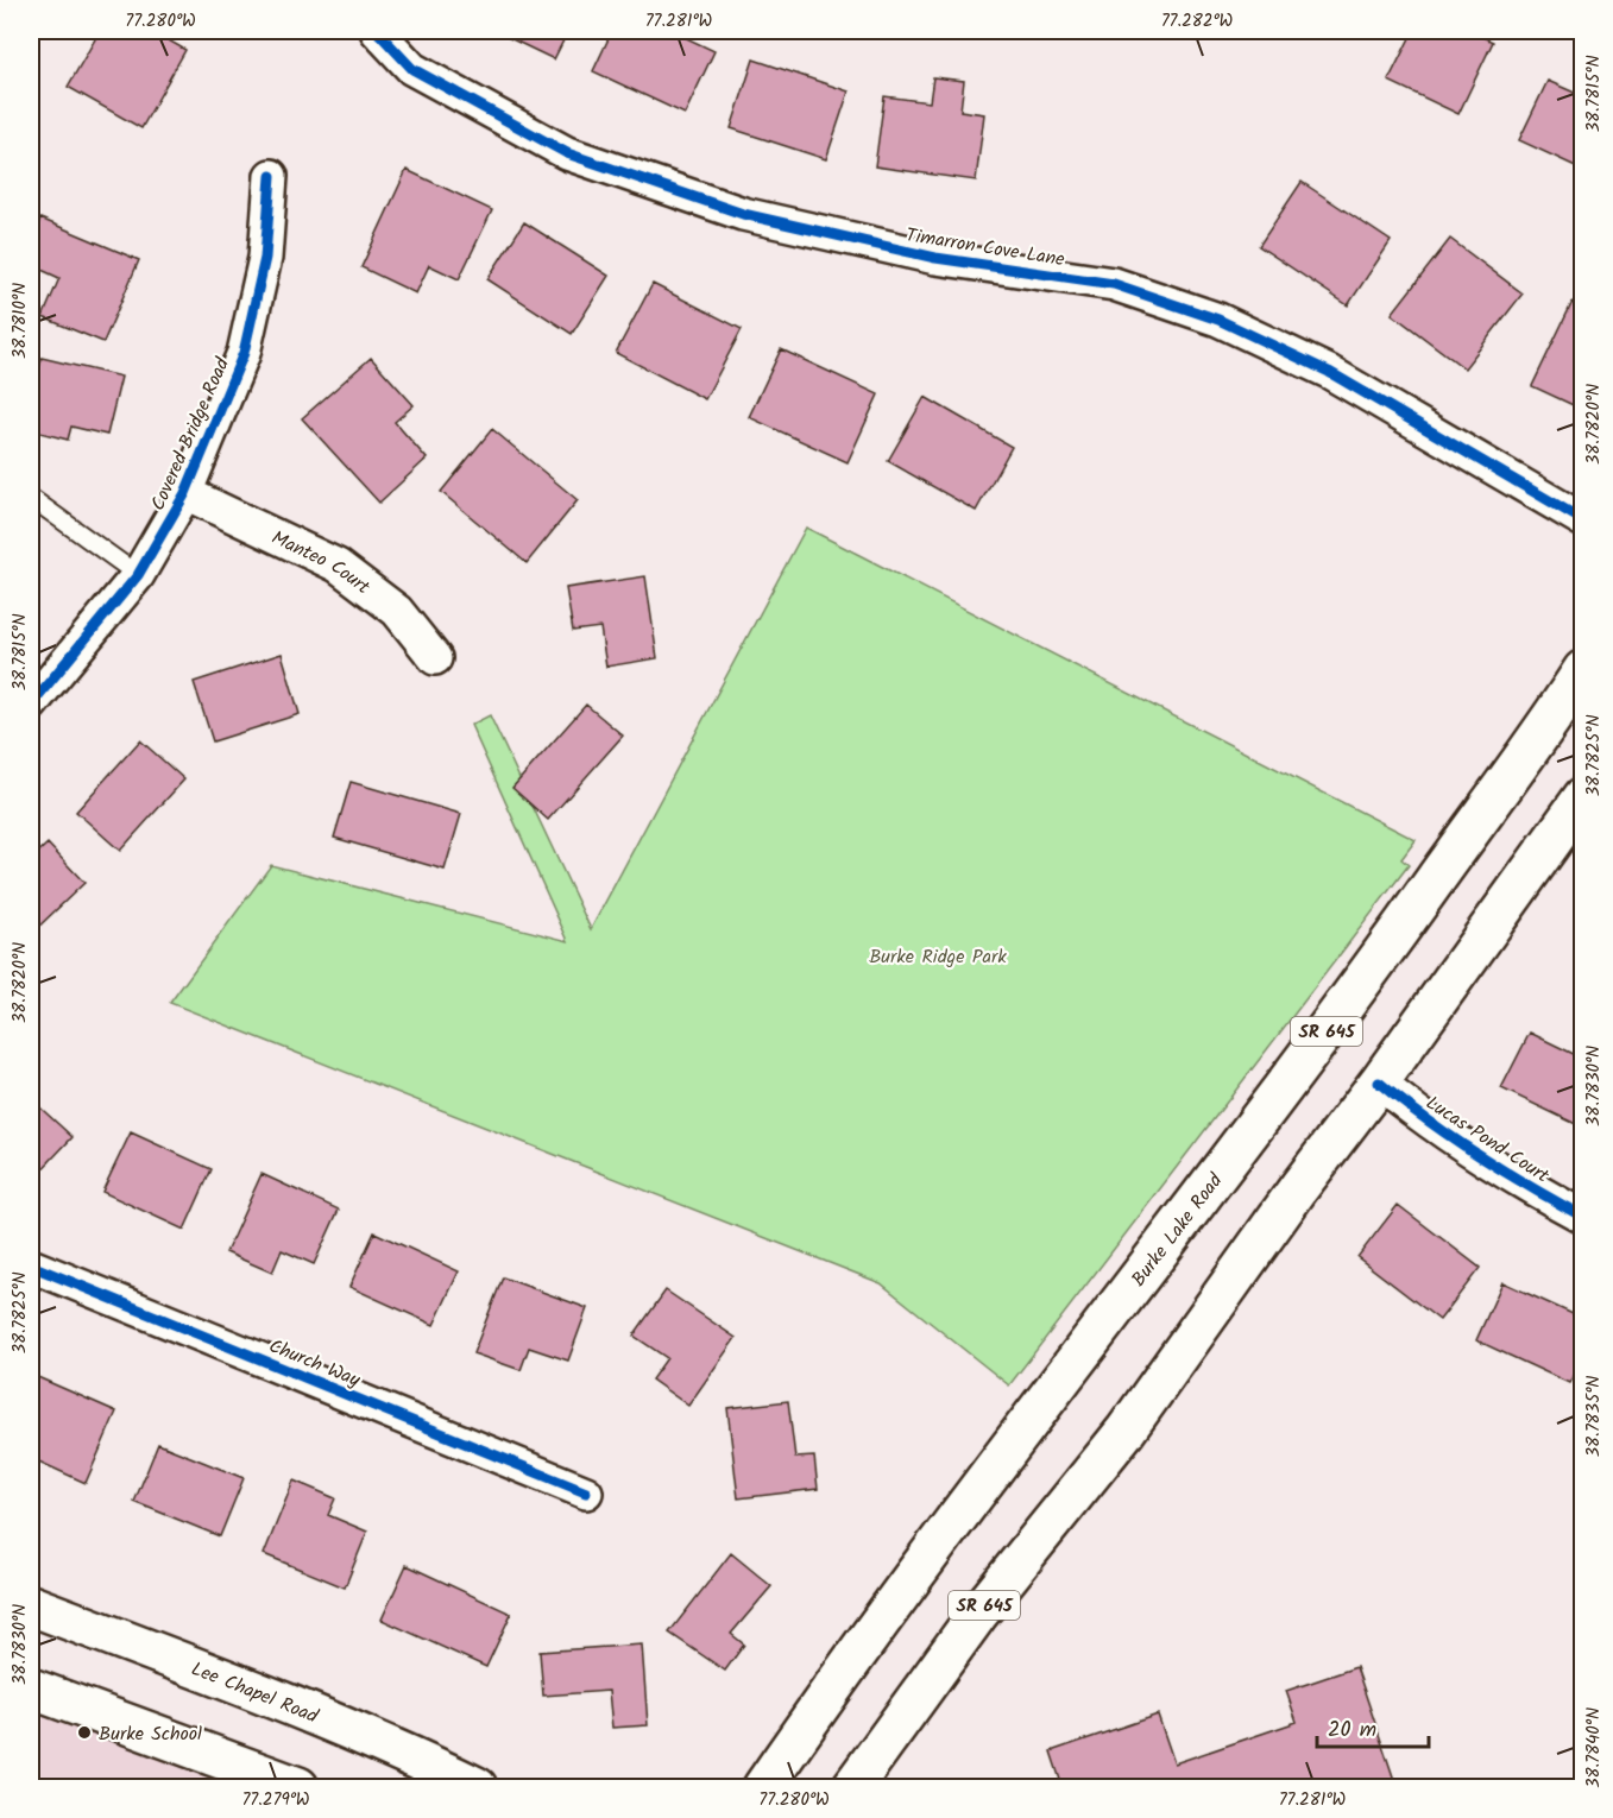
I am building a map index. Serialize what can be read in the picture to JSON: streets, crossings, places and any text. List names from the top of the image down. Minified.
{"streets":{"main road":["SR 645","Burke Lake Road","Lee Chapel Road"],"street":["Timarron Cove Lane","Covered Bridge Road","Manteo Court","Lucas Pond Court","Church Way"]},"crossings":[["Covered Bridge Road","Manteo Court"],["SR 645","Lucas Pond Court"]],"parks":["Burke Ridge Park"],"places":["Burke School"],"scale_bar":"20 m","coordinates":["77.280°W","77.281°W","77.282°W","38.7815°N","38.7810°N","38.7820°N","38.7825°N","38.7830°N","38.7835°N","38.7840°N","77.279°W"]}
